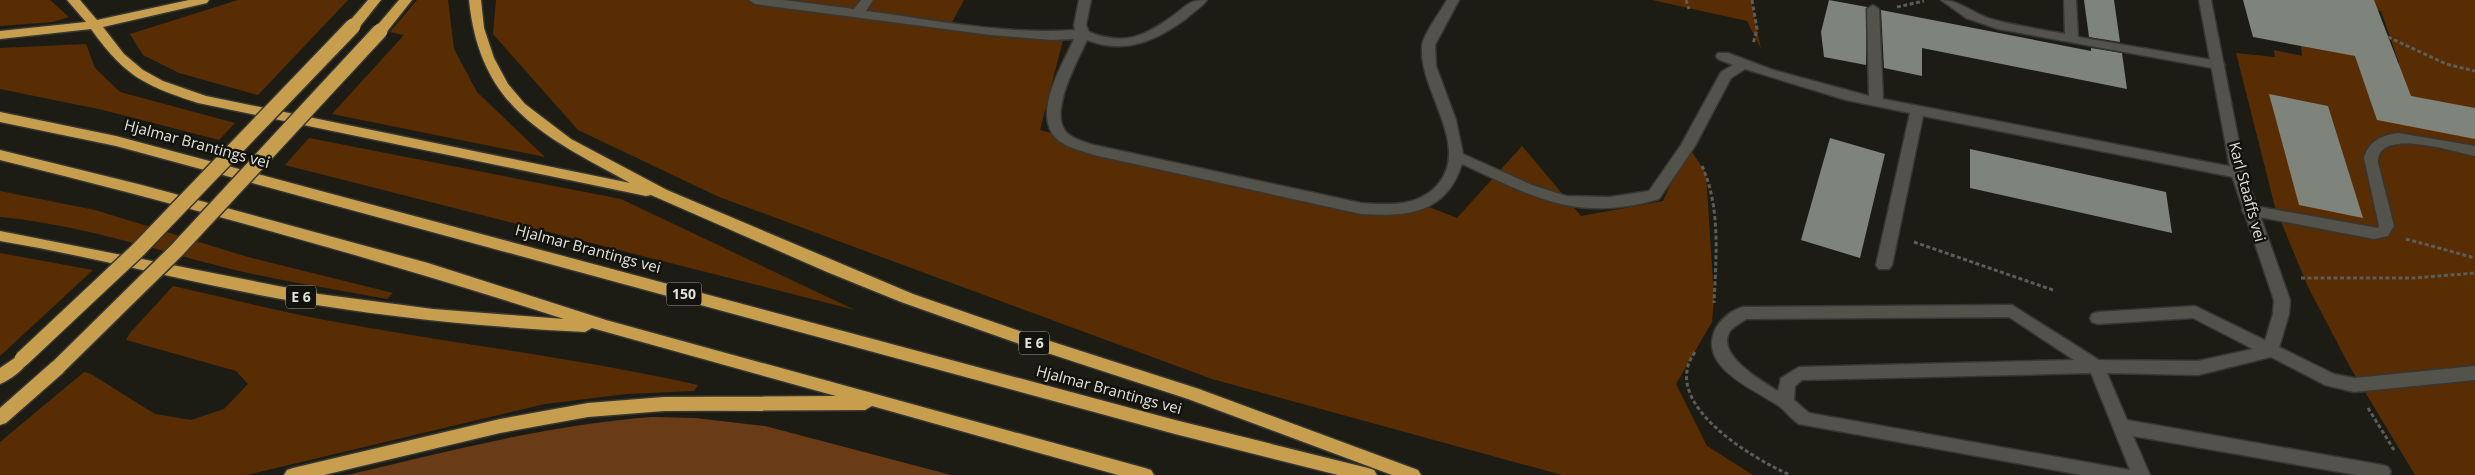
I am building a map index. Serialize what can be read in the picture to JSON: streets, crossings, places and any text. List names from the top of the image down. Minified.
{"streets":{"highway":["Hjalmar Brantings vei","150","E 6"],"street":["Karl Staaffs vei"]}}
